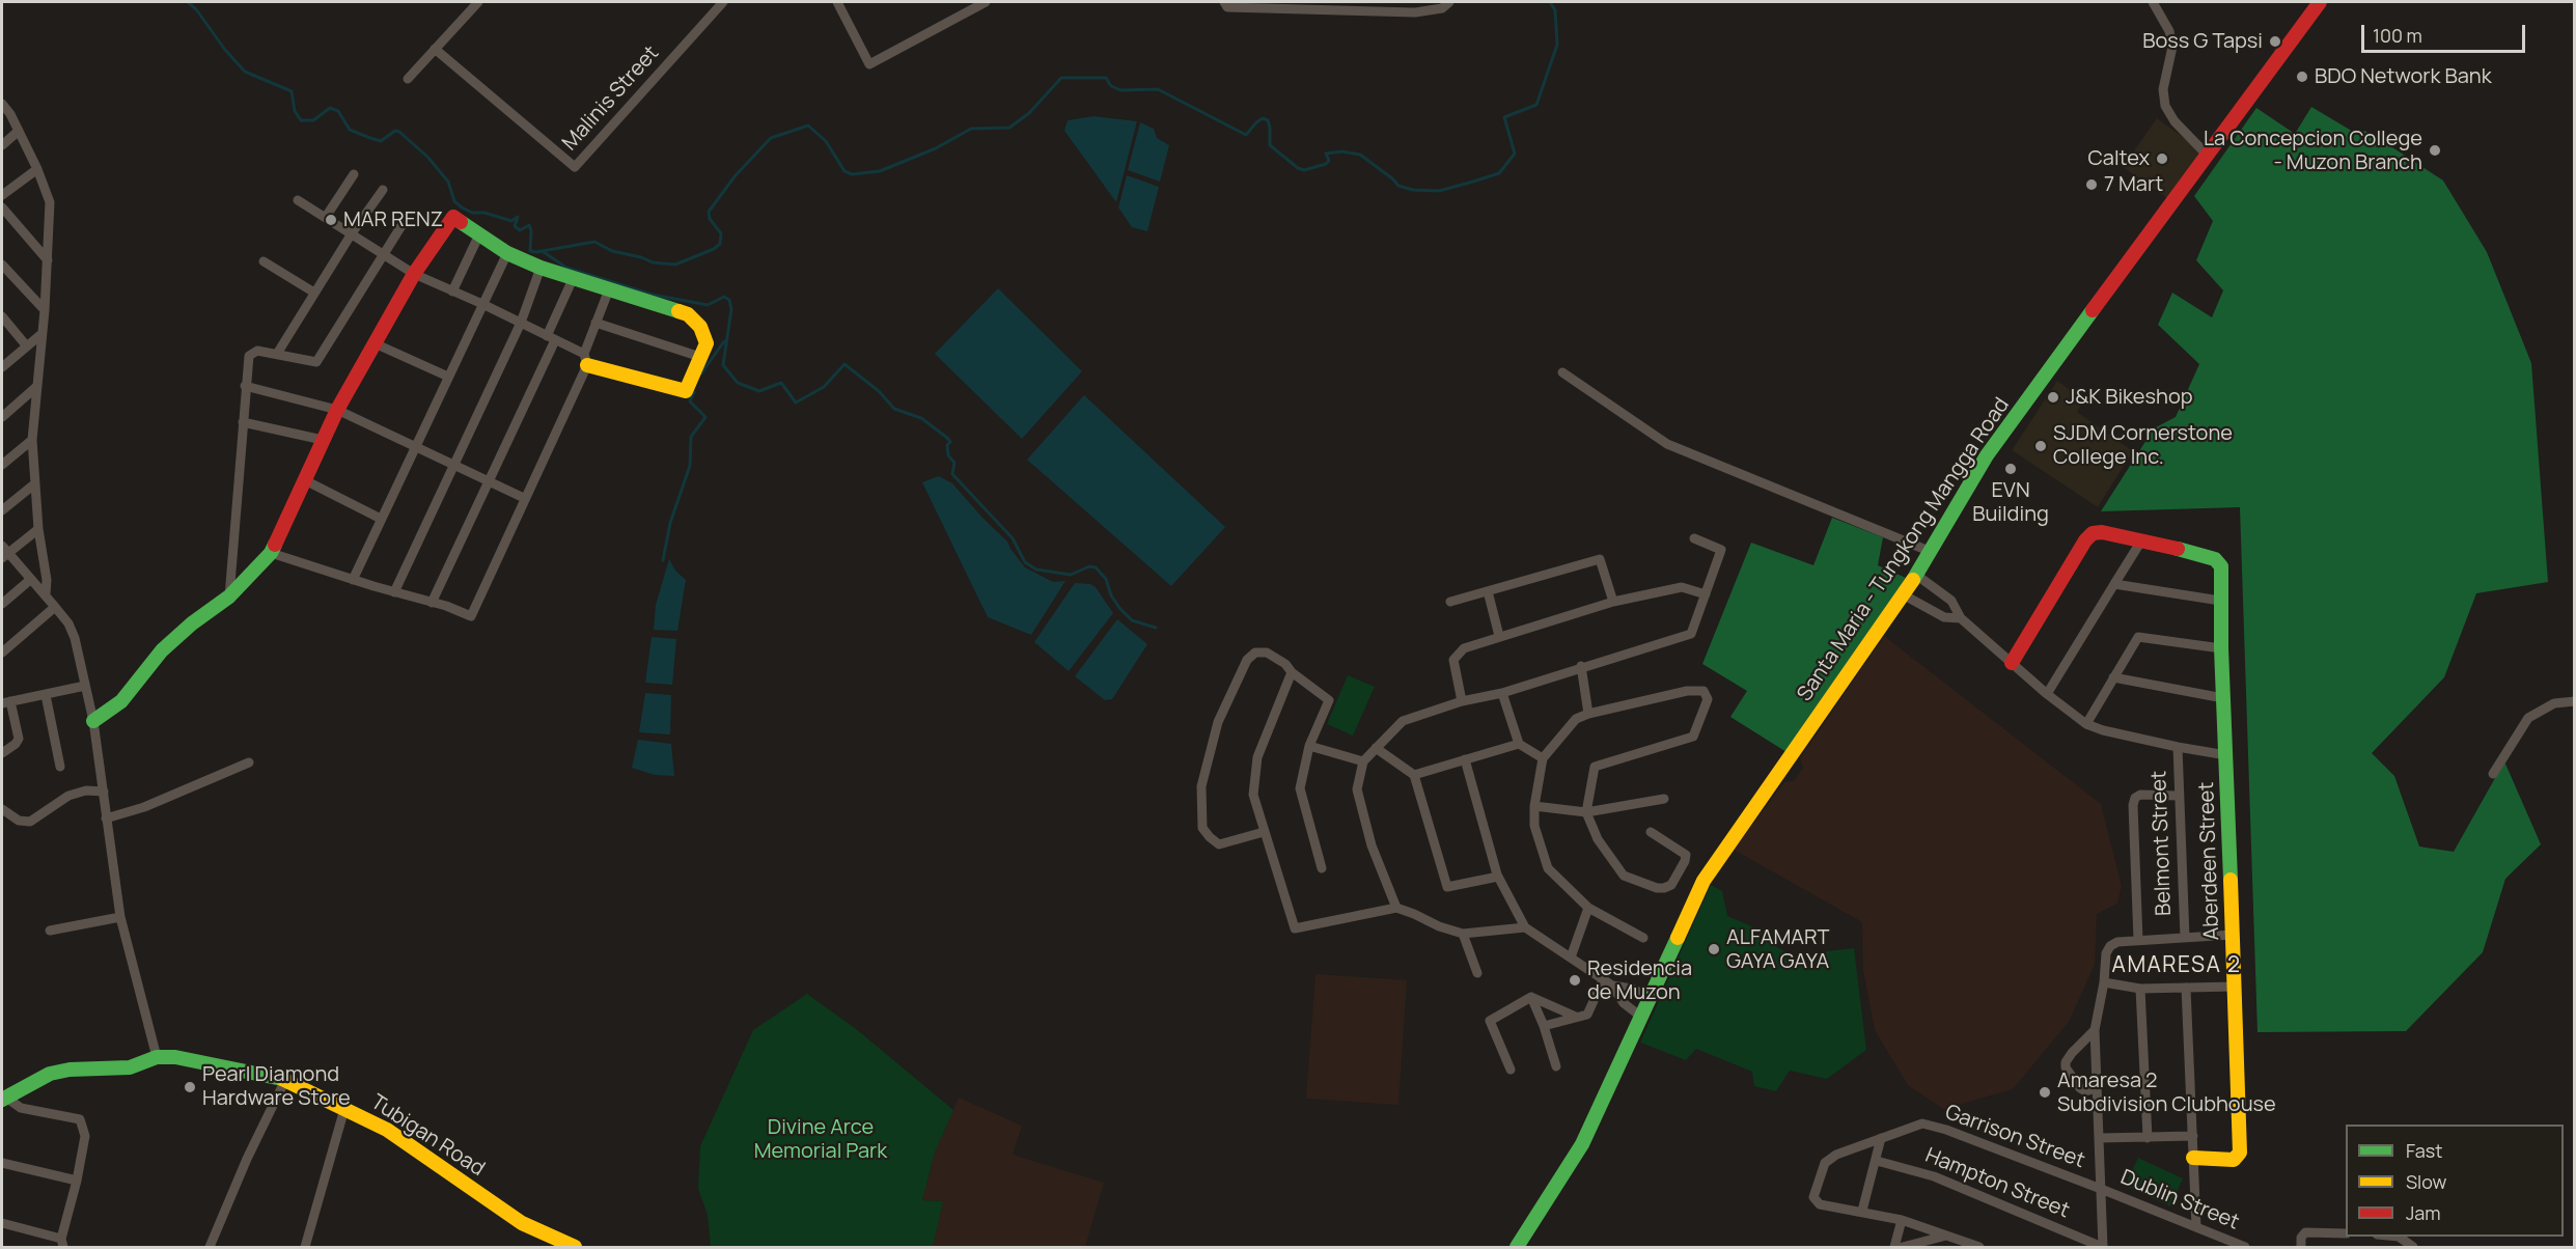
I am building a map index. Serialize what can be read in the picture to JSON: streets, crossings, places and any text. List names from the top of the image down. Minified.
{"streets":{"street":["Malinis Street","Santa Maria - Tungkong Mangga Road","Belmont Street","Aberdeen Street","Tubigan Road","Garrison Street","Hampton Street","Dublin Street"]},"crossings":[["Garrison Street","Dublin Street"]],"districts":["AMARESA 2"],"parks":["Divine Arce Memorial Park"],"places":["Boss G Tapsi","BDO Network Bank","La Concepcion College - Muzon Branch","Caltex","7 Mart","MAR RENZ","J&K Bikeshop","SJDM Cornerstone College Inc.","EVN Building","ALFAMART GAYA GAYA","Residencia de Muzon","Pearl Diamond Hardware Store","Amaresa 2 Subdivision Clubhouse"],"legend":["Fast","Slow","Jam"],"scale_bar":"100 m"}
